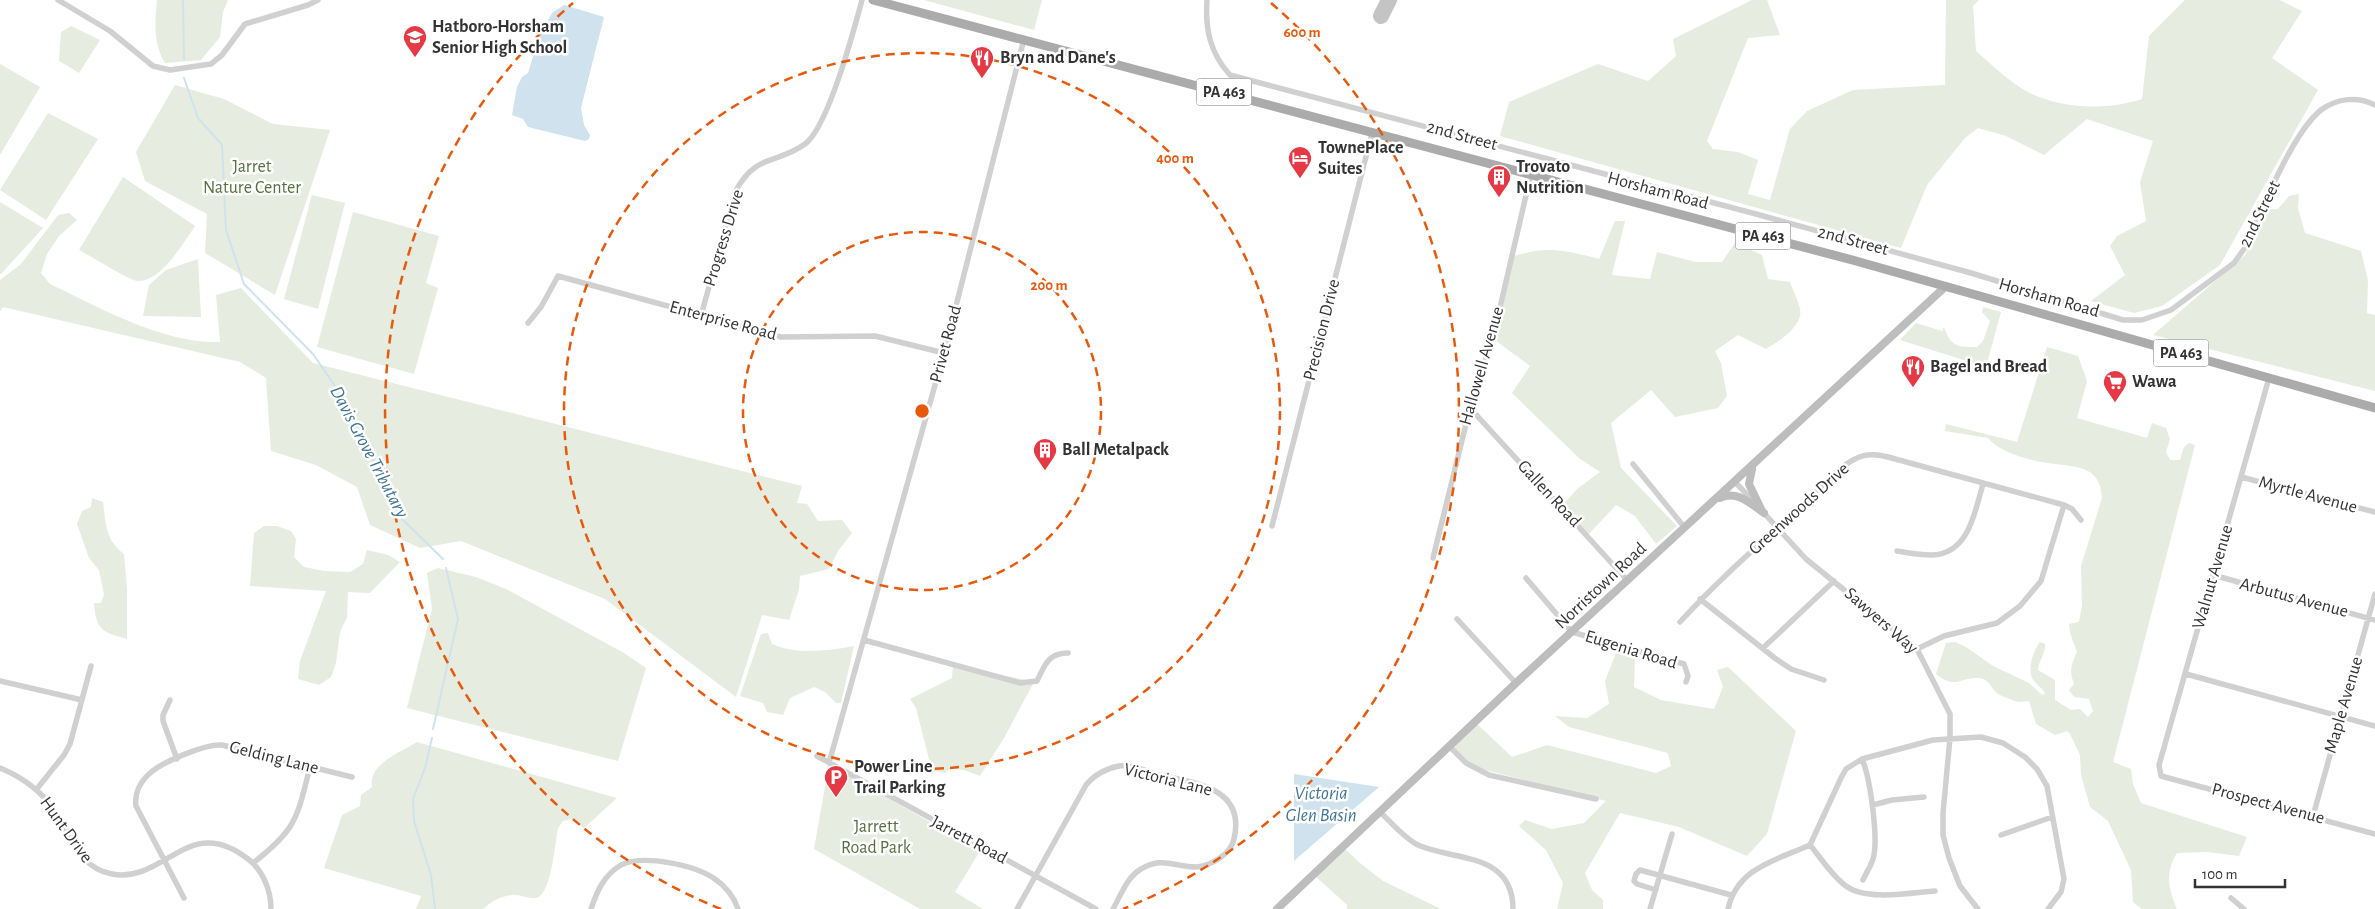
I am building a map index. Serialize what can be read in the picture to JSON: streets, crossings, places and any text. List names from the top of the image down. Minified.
{"streets":{"main road":["PA 463","Horsham Road","Norristown Road"],"street":["2nd Street","Progress Drive","Enterprise Road","Precision Drive","Privet Road","Hallowell Avenue","Gallen Road","Myrtle Avenue","Greenwoods Drive","Walnut Avenue","Arbutus Avenue","Sawyers Way","Eugenia Road","Maple Avenue","Gelding Lane","Victoria Lane","Prospect Avenue","Hunt Drive","Jarrett Road"]},"crossings":[["Horsham Road","Precision Drive"],["Horsham Road","Privet Road"],["Horsham Road","Hallowell Avenue"],["Horsham Road","Walnut Avenue"],["Horsham Road","Norristown Road"],["Progress Drive","Enterprise Road"],["Enterprise Road","Privet Road"],["Privet Road","Jarrett Road"],["Hallowell Avenue","Gallen Road"],["Gallen Road","Norristown Road"],["Myrtle Avenue","Walnut Avenue"],["Greenwoods Drive","Sawyers Way"],["Walnut Avenue","Arbutus Avenue"],["Walnut Avenue","Prospect Avenue"],["Norristown Road","Sawyers Way"],["Norristown Road","Eugenia Road"],["Arbutus Avenue","Maple Avenue"],["Maple Avenue","Prospect Avenue"],["Gelding Lane","Hunt Drive"],["Victoria Lane","Jarrett Road"]],"water":["Davis Grove Tributary","Victoria Glen Basin"],"parks":["Jarret Nature Center","Jarrett Road Park"],"places":{"school or university":["Hatboro-Horsham Senior High School"],"restaurant":["Bryn and Dane's","Bagel and Bread"],"hotel":["TownePlace Suites"],"building":["Trovato Nutrition","Ball Metalpack"],"supermarket":["Wawa"],"parking":["Power Line Trail Parking"]},"scale_bar":"100 m","rings":["600 m","400 m","200 m"]}
